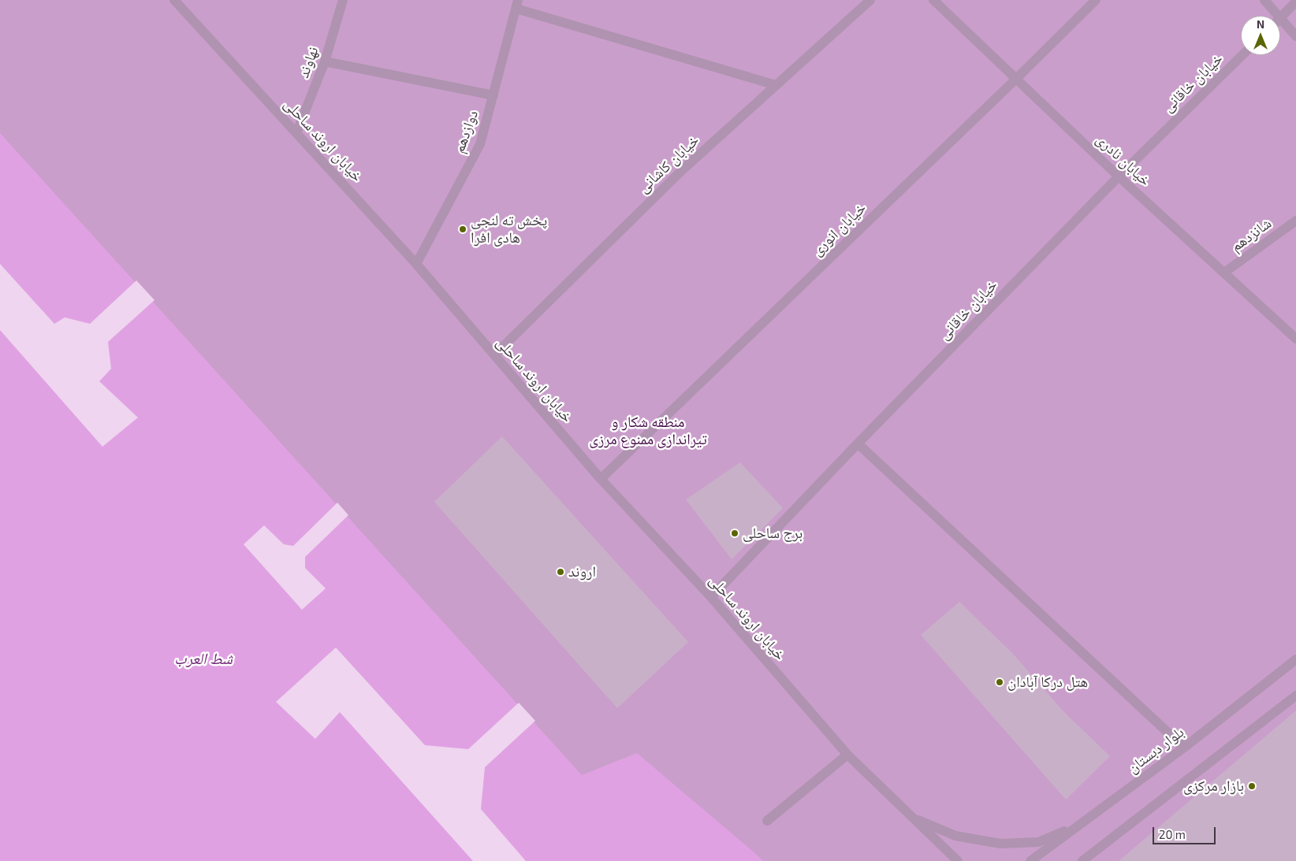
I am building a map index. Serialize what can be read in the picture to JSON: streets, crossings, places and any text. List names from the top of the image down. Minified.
{"streets":{"street":["نهاوند","خیابان خاقانی","دوازدهم","خیابان اروند ساحلی","خیابان نادری","خیابان کاشانی","خیابان انوری","شانزدهم","بلوار دبستان"]},"crossings":[["نهاوند","خیابان اروند ساحلی"],["خیابان خاقانی","خیابان اروند ساحلی"],["خیابان خاقانی","خیابان نادری"],["دوازدهم","خیابان اروند ساحلی"],["خیابان اروند ساحلی","خیابان کاشانی"],["خیابان اروند ساحلی","خیابان انوری"],["خیابان نادری","خیابان انوری"],["خیابان نادری","شانزدهم"]],"water":["شط العرب"],"parks":["منطقه شکار و تیراندازی ممنوع مرزی"],"places":["پخش ته لنجی هادی افرا","برج ساحلی","اروند","هتل درکا آبادان","بازار مرکزی"],"scale_bar":"20 m","north":"top"}
